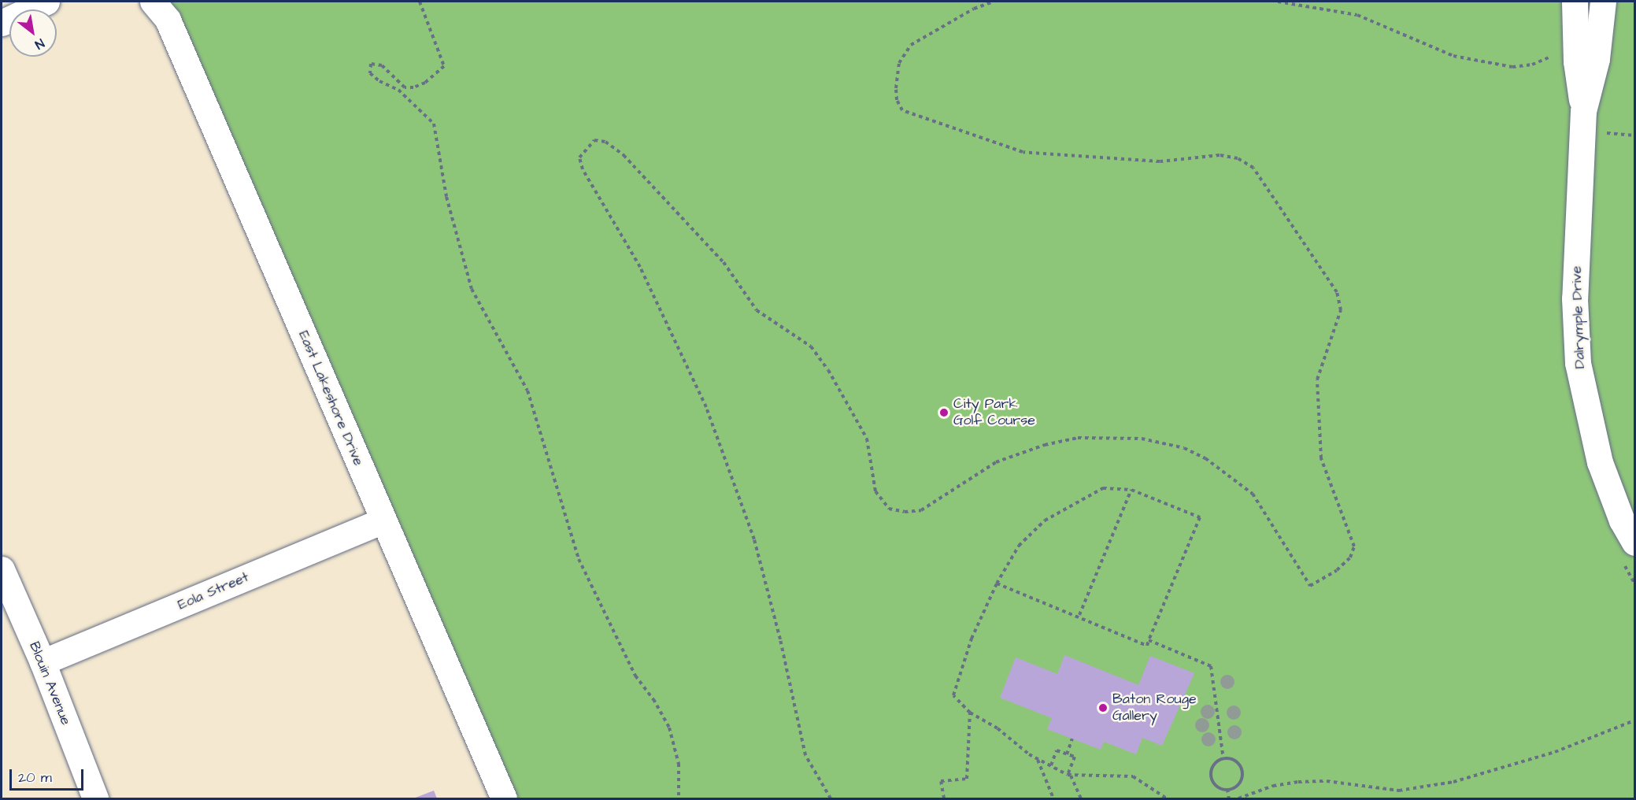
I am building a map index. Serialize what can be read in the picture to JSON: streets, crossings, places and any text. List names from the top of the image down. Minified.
{"streets":{"street":["Dalrymple Drive","East Lakeshore Drive","Eola Street","Blouin Avenue"]},"crossings":[["East Lakeshore Drive","Eola Street"],["Eola Street","Blouin Avenue"]],"places":["City Park Golf Course","Baton Rouge Gallery"],"scale_bar":"20 m","north":"bottom right"}
